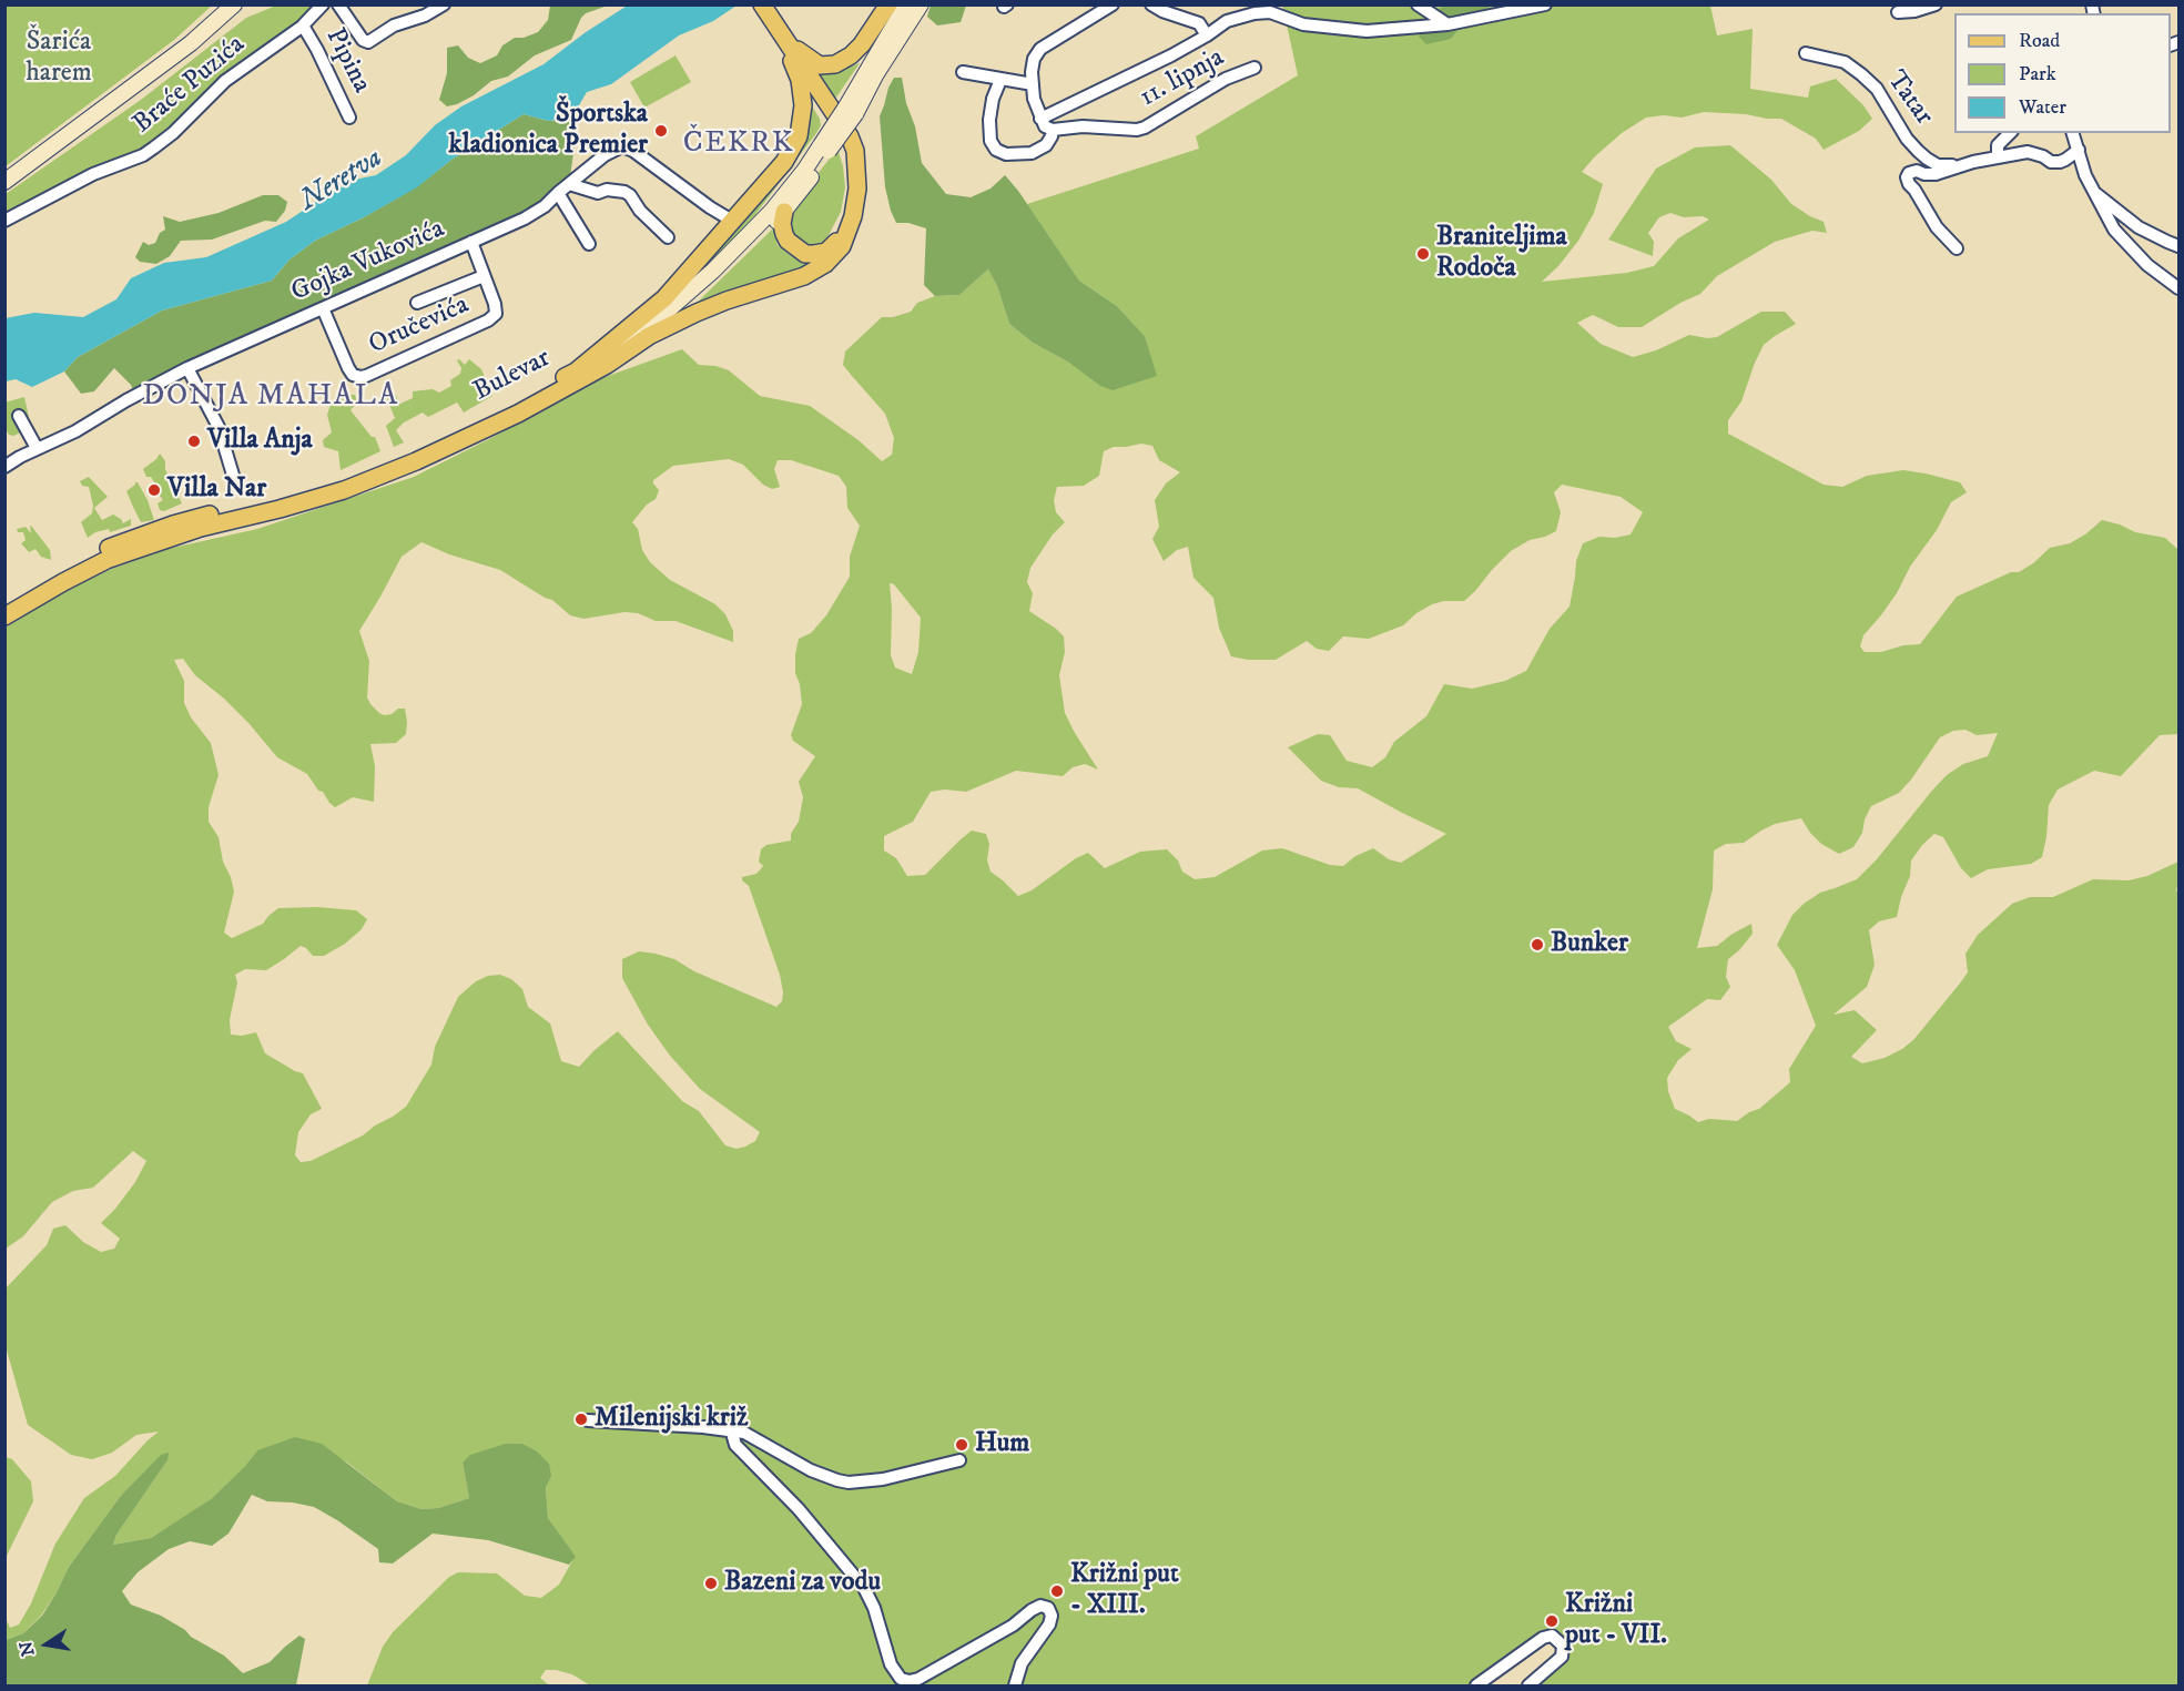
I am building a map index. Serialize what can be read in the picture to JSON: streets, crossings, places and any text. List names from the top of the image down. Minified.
{"streets":{"main road":["Bulevar"],"street":["Pipina","11. lipnja","Braće Puzića","Tatar","Gojka Vukovića","Oručevića"]},"crossings":[["Pipina","Braće Puzića"],["Gojka Vukovića","Oručevića"]],"districts":["ČEKRK","DONJA MAHALA"],"water":["Neretva"],"parks":["Šarića harem"],"places":["Športska kladionica Premier","Braniteljima Rodoča","Villa Anja","Villa Nar","Bunker","Milenijski križ","Hum","Bazeni za vodu","Križni put - XIII.","Križni put - VII."],"legend":["Road","Park","Water"],"north":"left"}
